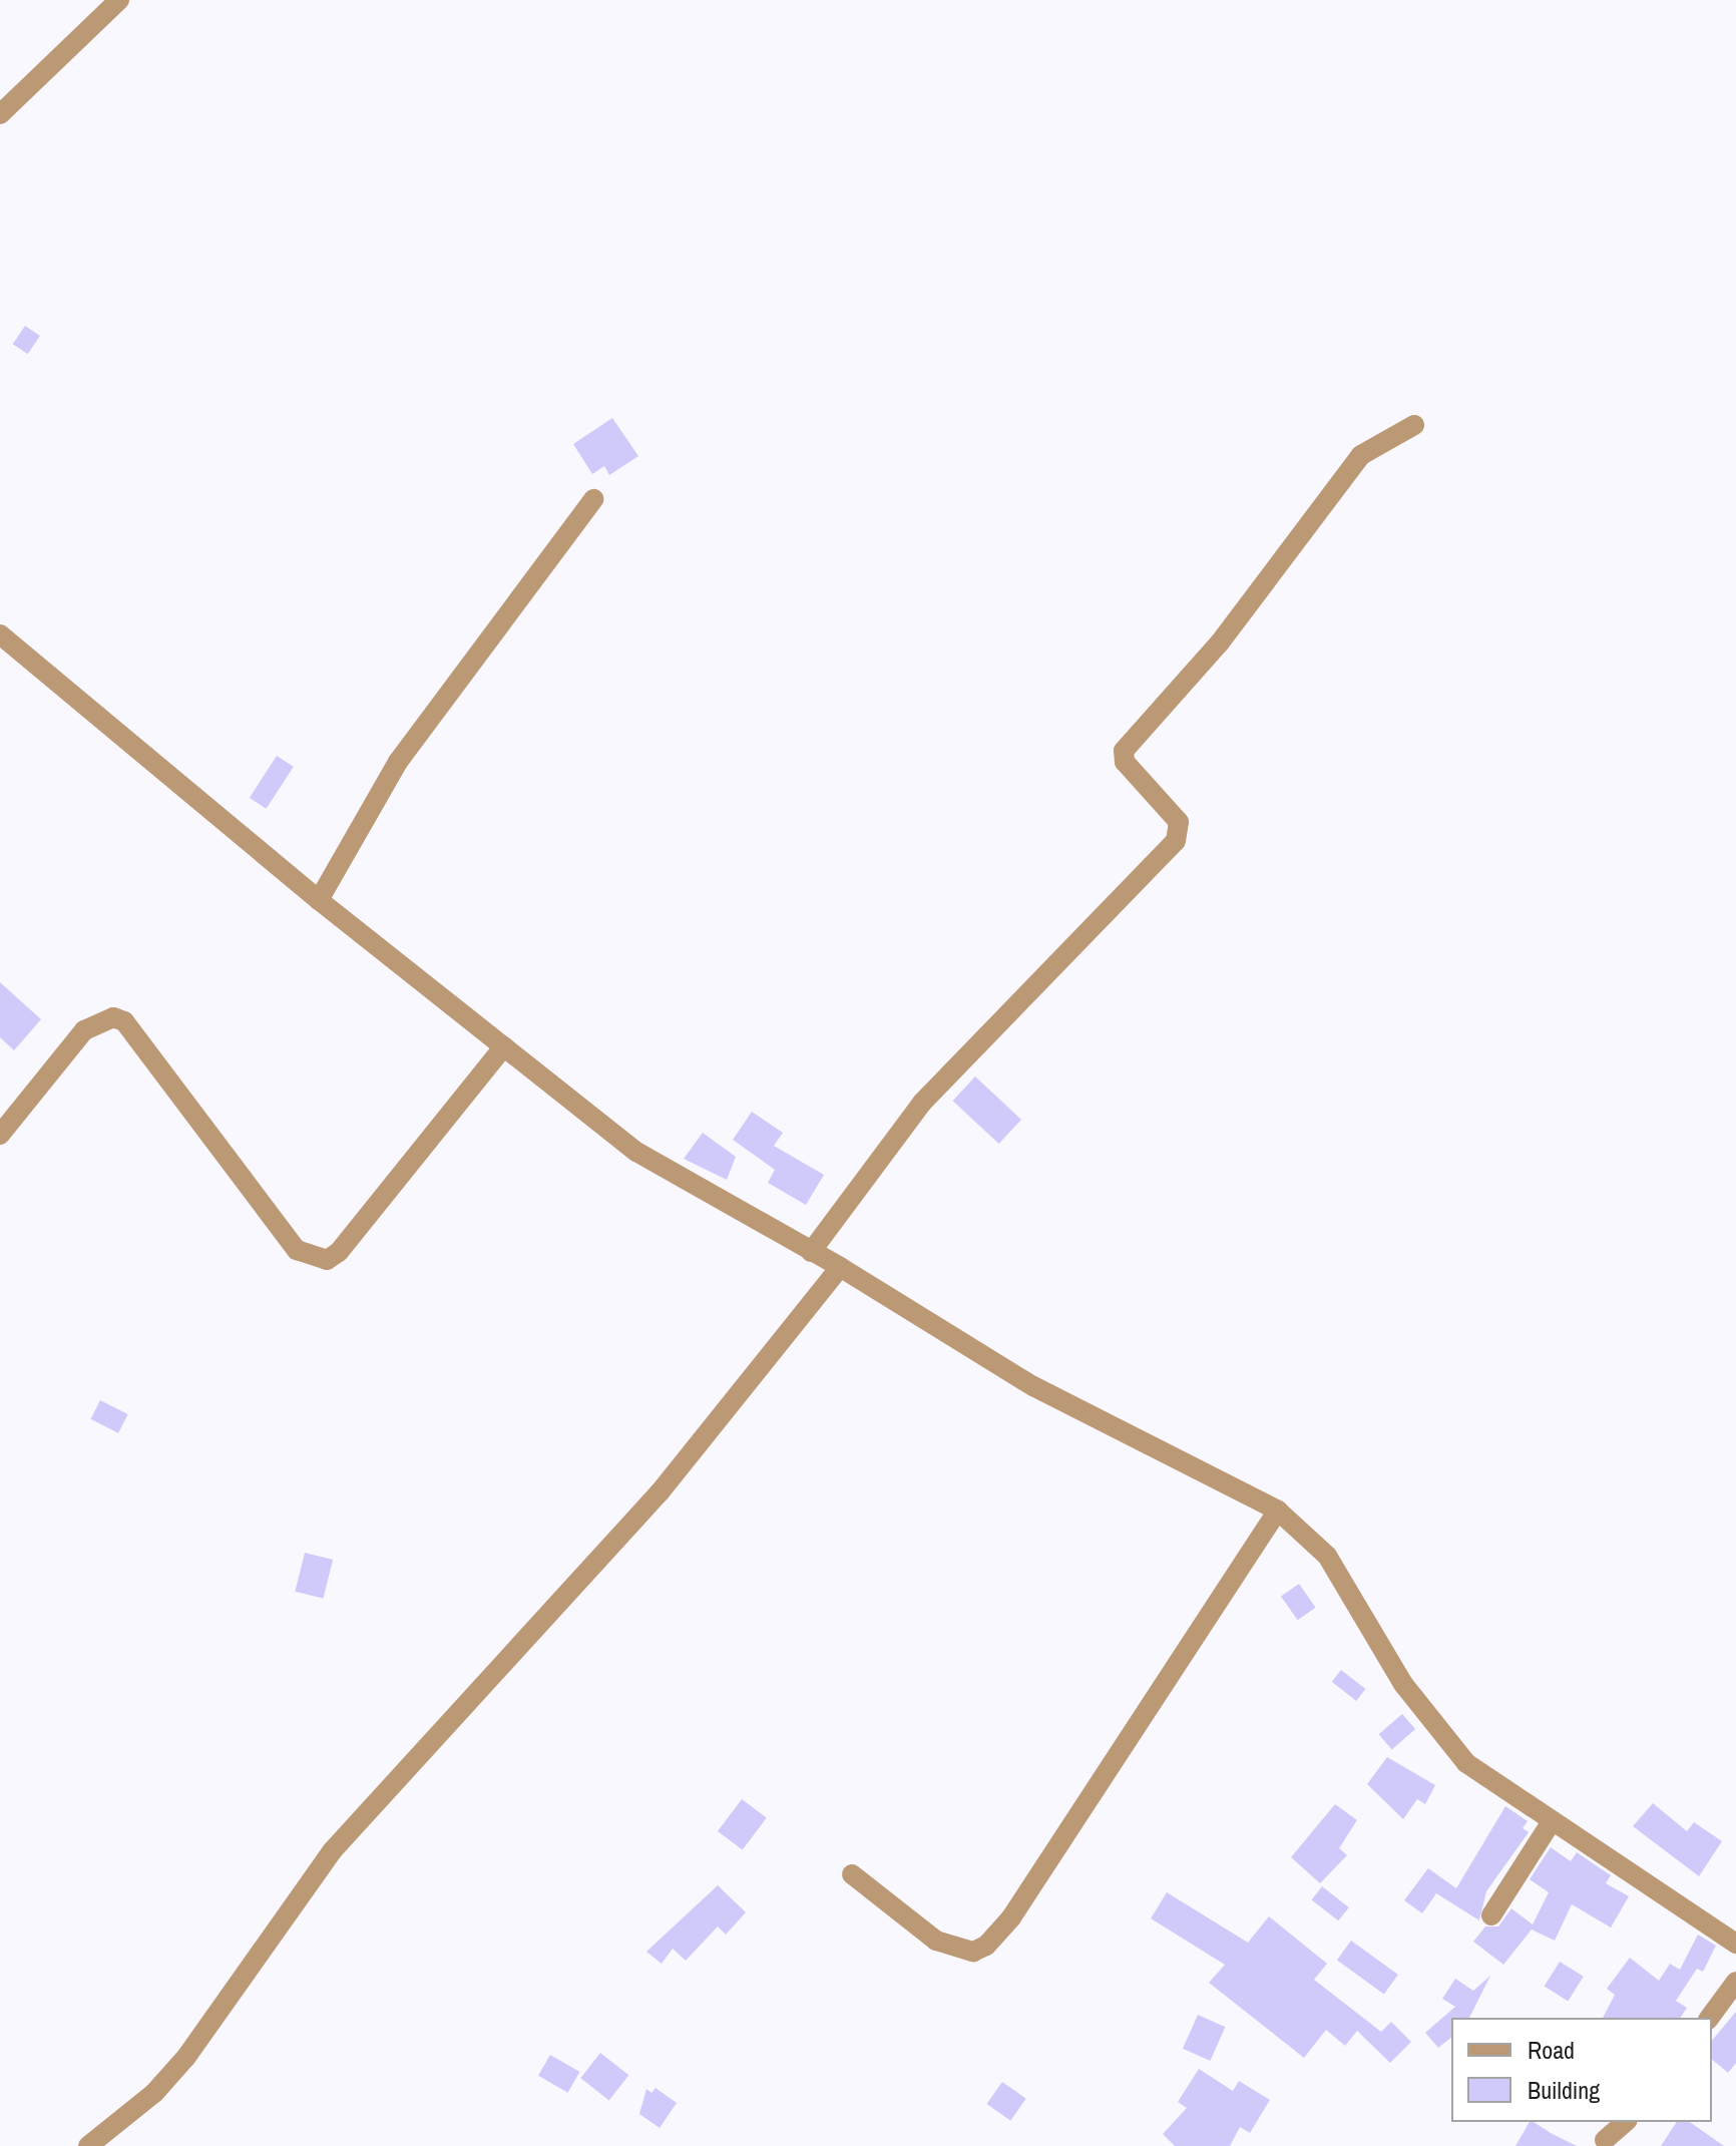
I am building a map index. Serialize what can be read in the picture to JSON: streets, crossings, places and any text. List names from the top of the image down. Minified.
{"legend":["Road","Building"]}
